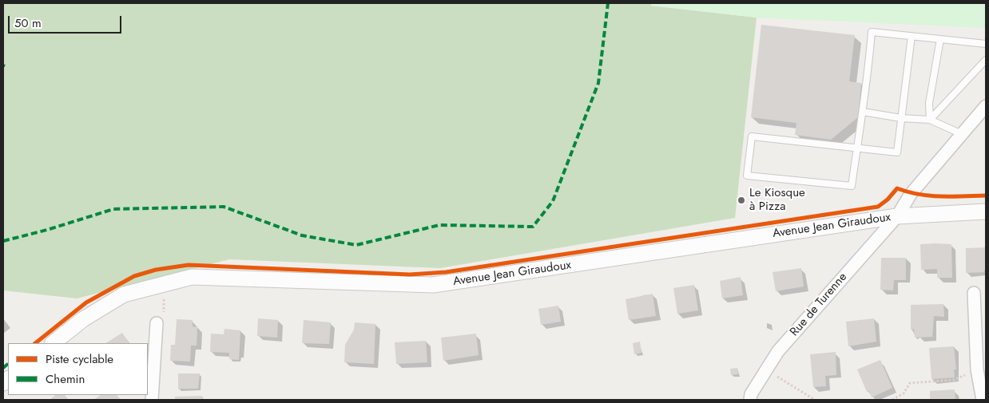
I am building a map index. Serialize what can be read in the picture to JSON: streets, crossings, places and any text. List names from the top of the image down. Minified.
{"streets":{"street":["Avenue Jean Giraudoux","Rue de Turenne"]},"crossings":[["Avenue Jean Giraudoux","Rue de Turenne"]],"places":["Le Kiosque à Pizza"],"legend":["Piste cyclable","Chemin"],"scale_bar":"50 m"}
